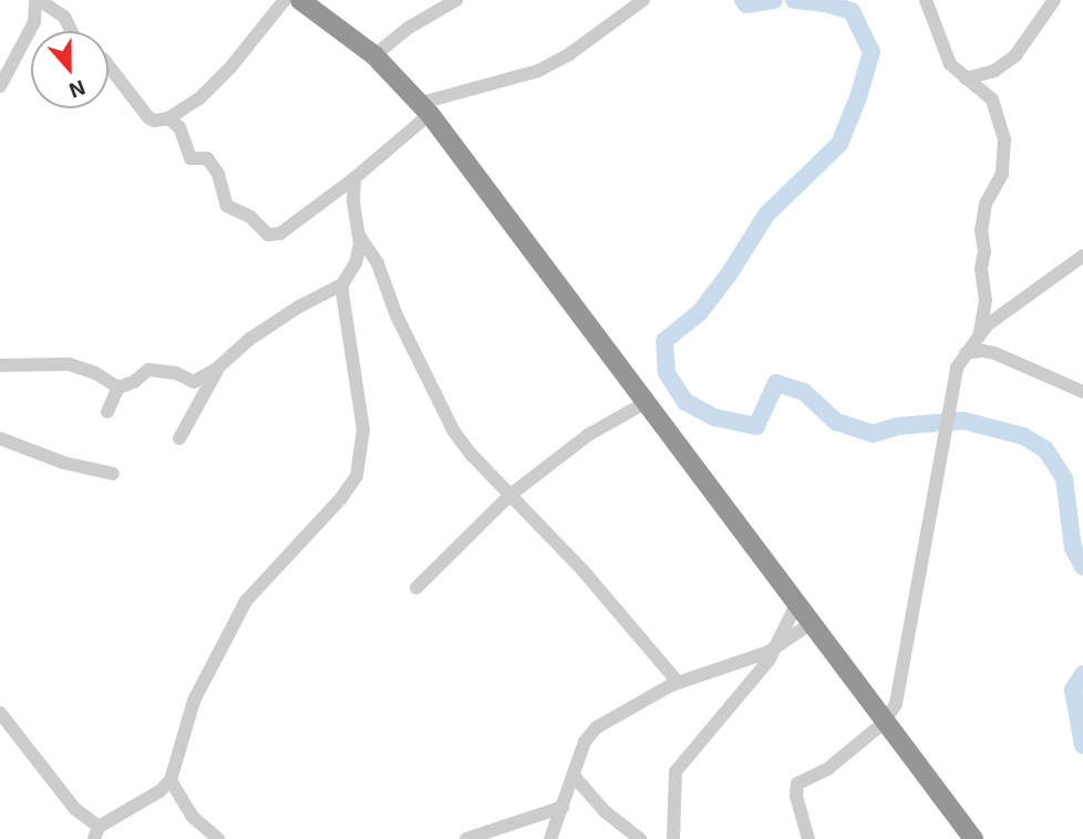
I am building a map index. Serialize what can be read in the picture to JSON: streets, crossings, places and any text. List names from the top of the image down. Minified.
{"north":"bottom"}
